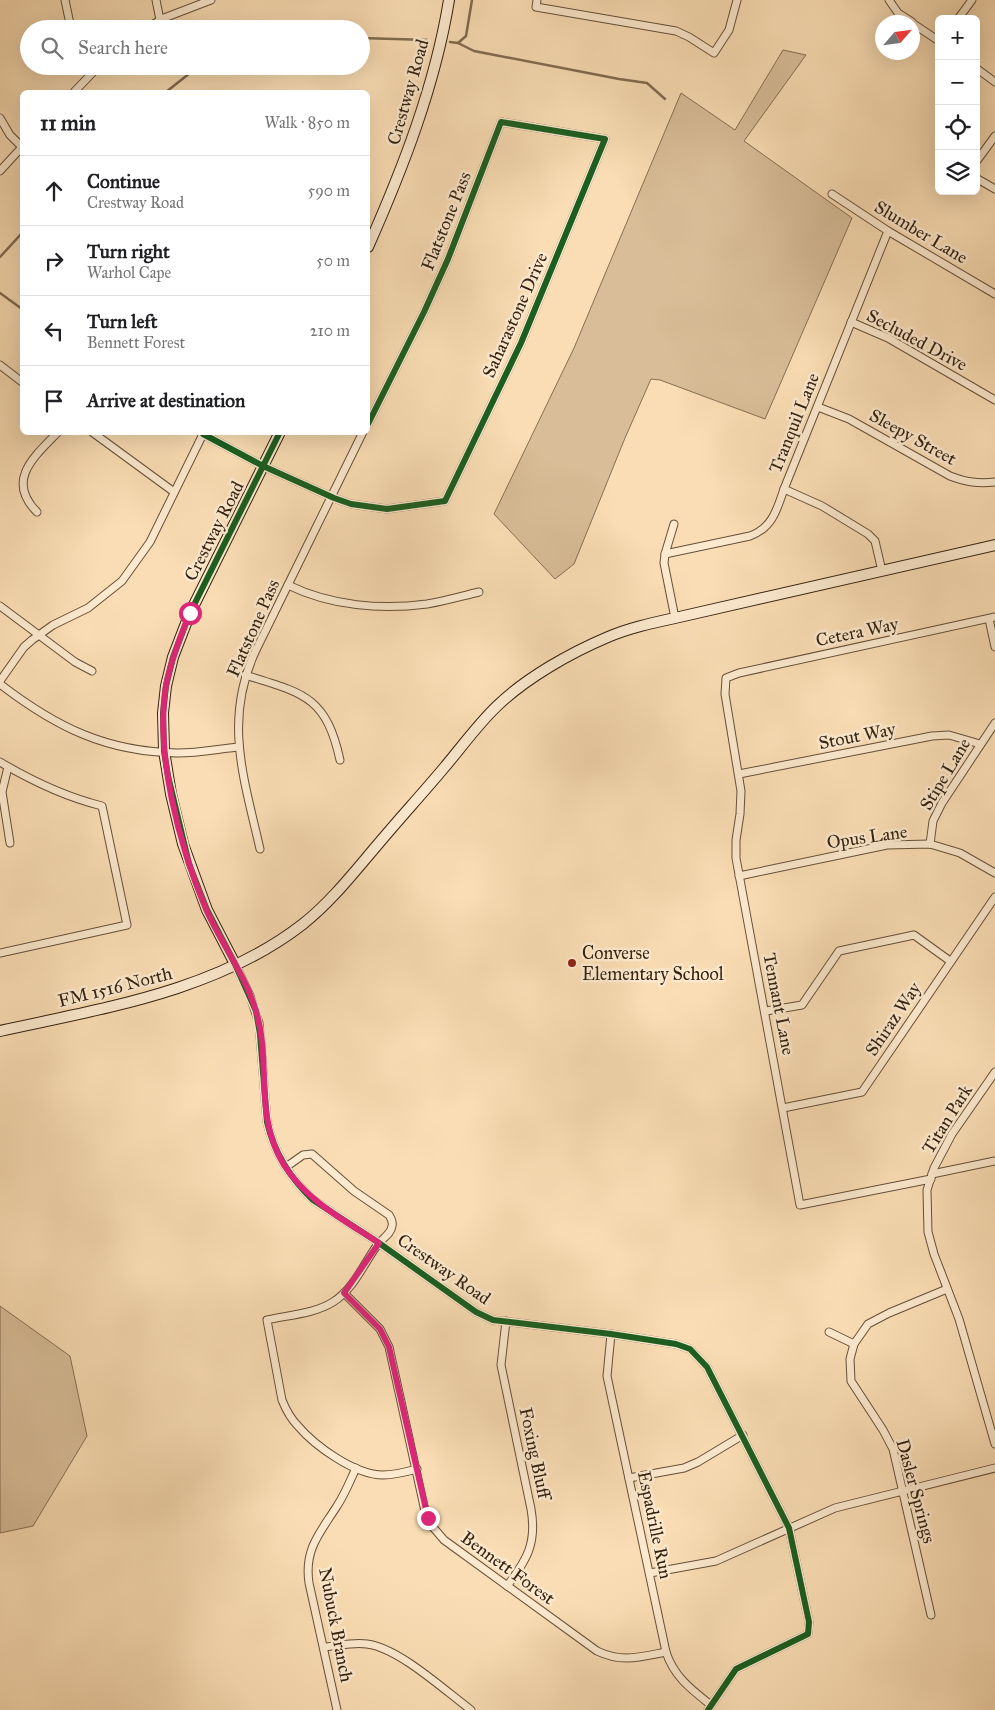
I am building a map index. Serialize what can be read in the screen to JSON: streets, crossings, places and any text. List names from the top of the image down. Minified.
{"streets":{"main road":["Crestway Road","FM 1516 North"],"street":["Flatstone Pass","Slumber Lane","Saharastone Drive","Secluded Drive","Tranquil Lane","Sleepy Street","Cetera Way","Stout Way","Stipe Lane","Opus Lane","Tennant Lane","Shiraz Way","Titan Park","Foxing Bluff","Dasler Springs","Espadrille Run","Bennett Forest","Nubuck Branch"]},"crossings":[["Crestway Road","FM 1516 North"],["Crestway Road","Foxing Bluff"],["Crestway Road","Espadrille Run"],["Flatstone Pass","Saharastone Drive"],["Slumber Lane","Tranquil Lane"],["Secluded Drive","Tranquil Lane"],["Tranquil Lane","Sleepy Street"],["Cetera Way","Tennant Lane"],["Stout Way","Stipe Lane"],["Stout Way","Tennant Lane"],["Stipe Lane","Opus Lane"],["Opus Lane","Tennant Lane"],["Tennant Lane","Shiraz Way"],["Tennant Lane","Titan Park"],["Titan Park","Dasler Springs"],["Foxing Bluff","Bennett Forest"],["Espadrille Run","Bennett Forest"]],"places":["Converse Elementary School"],"north":"top right","page":{"map_buttons":["+","−"],"search":"Search here","heading":["11 min","Walk · 850 m"],"list":[["Continue","Crestway Road","590 m"],["Turn right","Warhol Cape","50 m"],["Turn left","Bennett Forest","210 m"],"Arrive at destination"]}}
